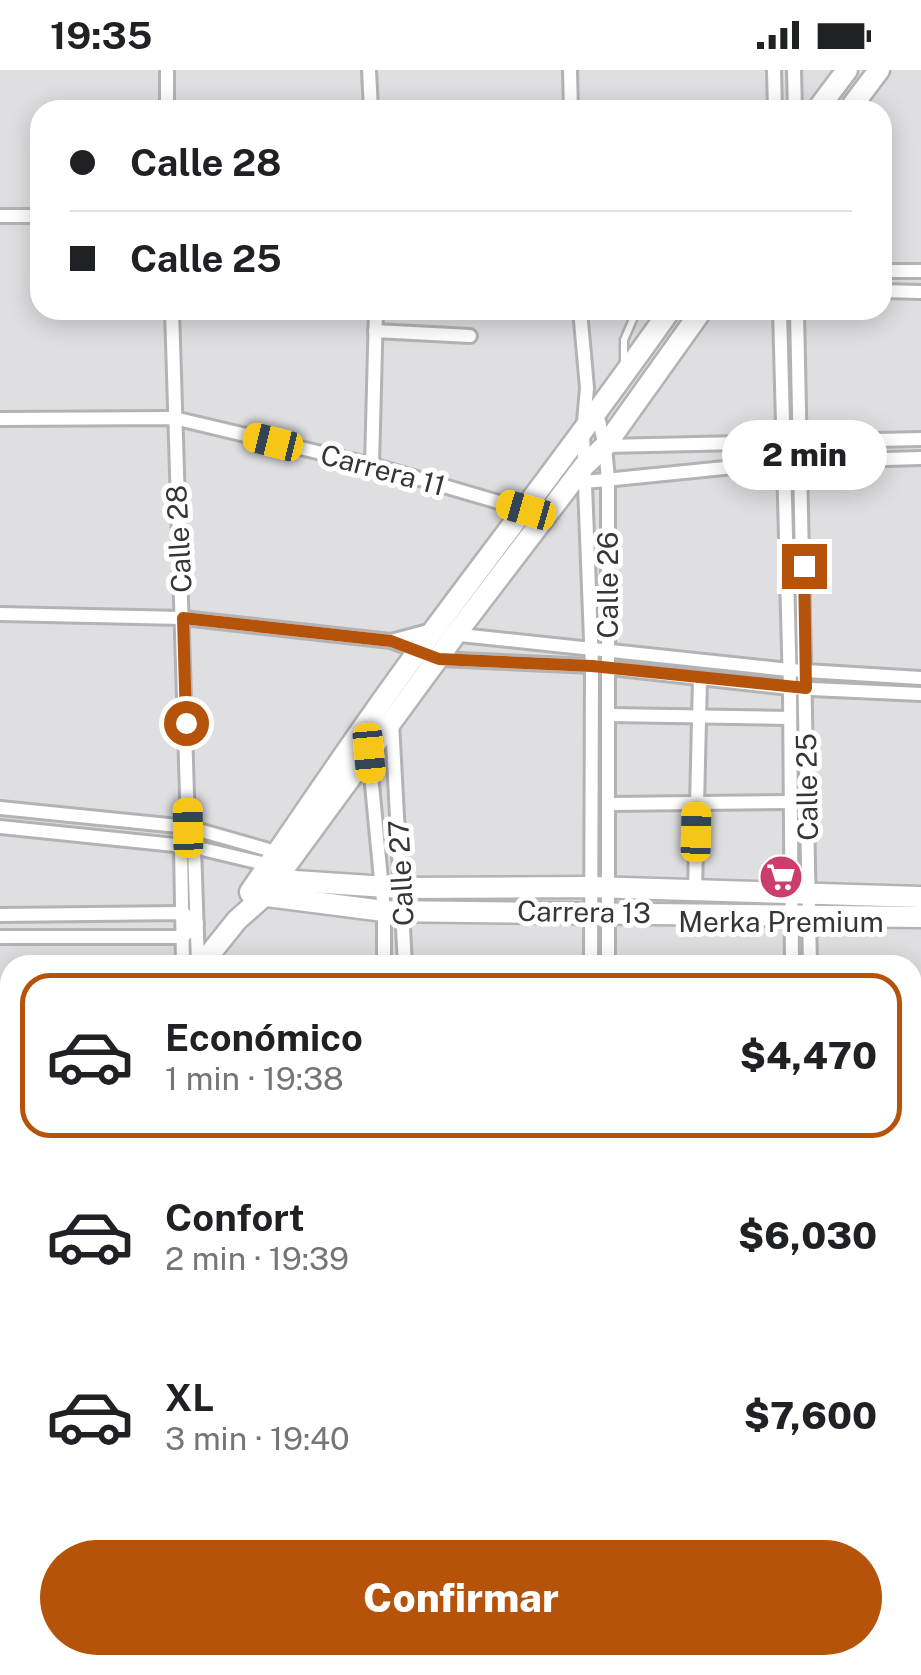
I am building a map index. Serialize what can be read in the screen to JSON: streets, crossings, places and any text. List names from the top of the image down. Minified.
{"streets":{"main road":["Carrera 13"],"street":["Carrera 11","Calle 28","Calle 26","Calle 25","Calle 27"]},"crossings":[["Carrera 11","Calle 28"],["Calle 26","Carrera 13"],["Calle 25","Carrera 13"],["Calle 27","Carrera 13"]],"places":{"supermarket":["Merka Premium"]},"page":{"status":"19:35","banner":["Calle 28","Calle 25"],"bubble":"2 min","list":[{"name":"Económico","note":"1 min · 19:38","value":"$4,470"},{"name":"Confort","note":"2 min · 19:39","value":"$6,030"},{"name":"XL","note":"3 min · 19:40","value":"$7,600"}],"buttons":"Confirmar"}}
